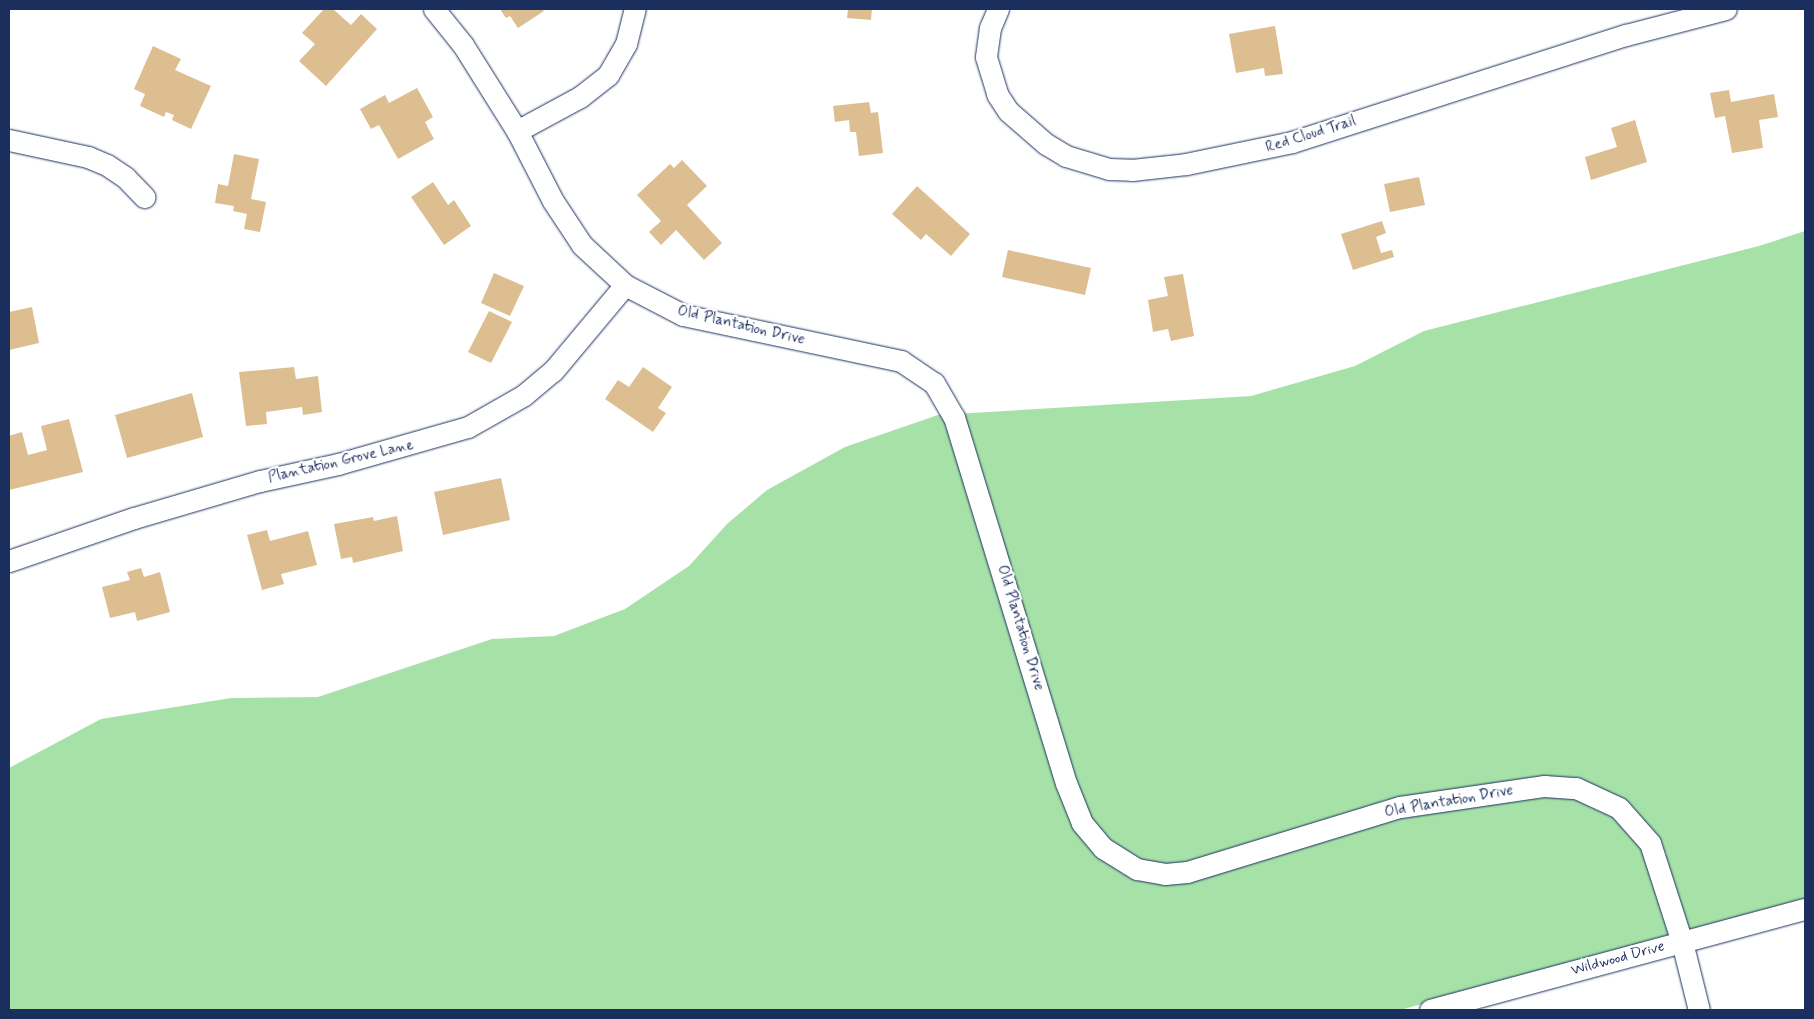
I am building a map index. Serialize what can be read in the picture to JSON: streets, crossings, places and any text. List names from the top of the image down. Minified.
{"streets":{"street":["Red Cloud Trail","Old Plantation Drive","Plantation Grove Lane","Wildwood Drive"]},"crossings":[["Old Plantation Drive","Plantation Grove Lane"],["Old Plantation Drive","Wildwood Drive"]]}
